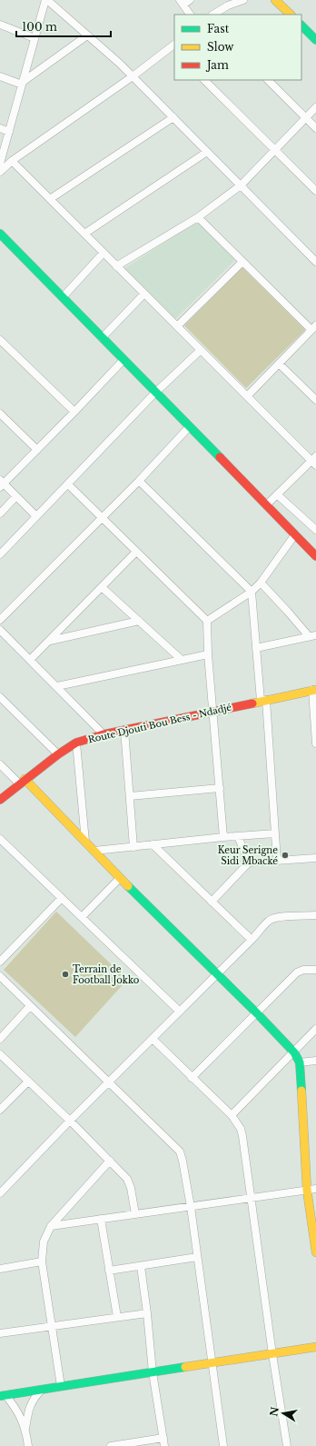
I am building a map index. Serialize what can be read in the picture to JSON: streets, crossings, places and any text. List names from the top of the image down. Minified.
{"streets":{"street":["Route Djouti Bou Bess - Ndadjé"]},"places":["Keur Serigne Sidi Mbacké","Terrain de Football Jokko"],"legend":["Fast","Slow","Jam"],"scale_bar":"100 m","north":"left"}
